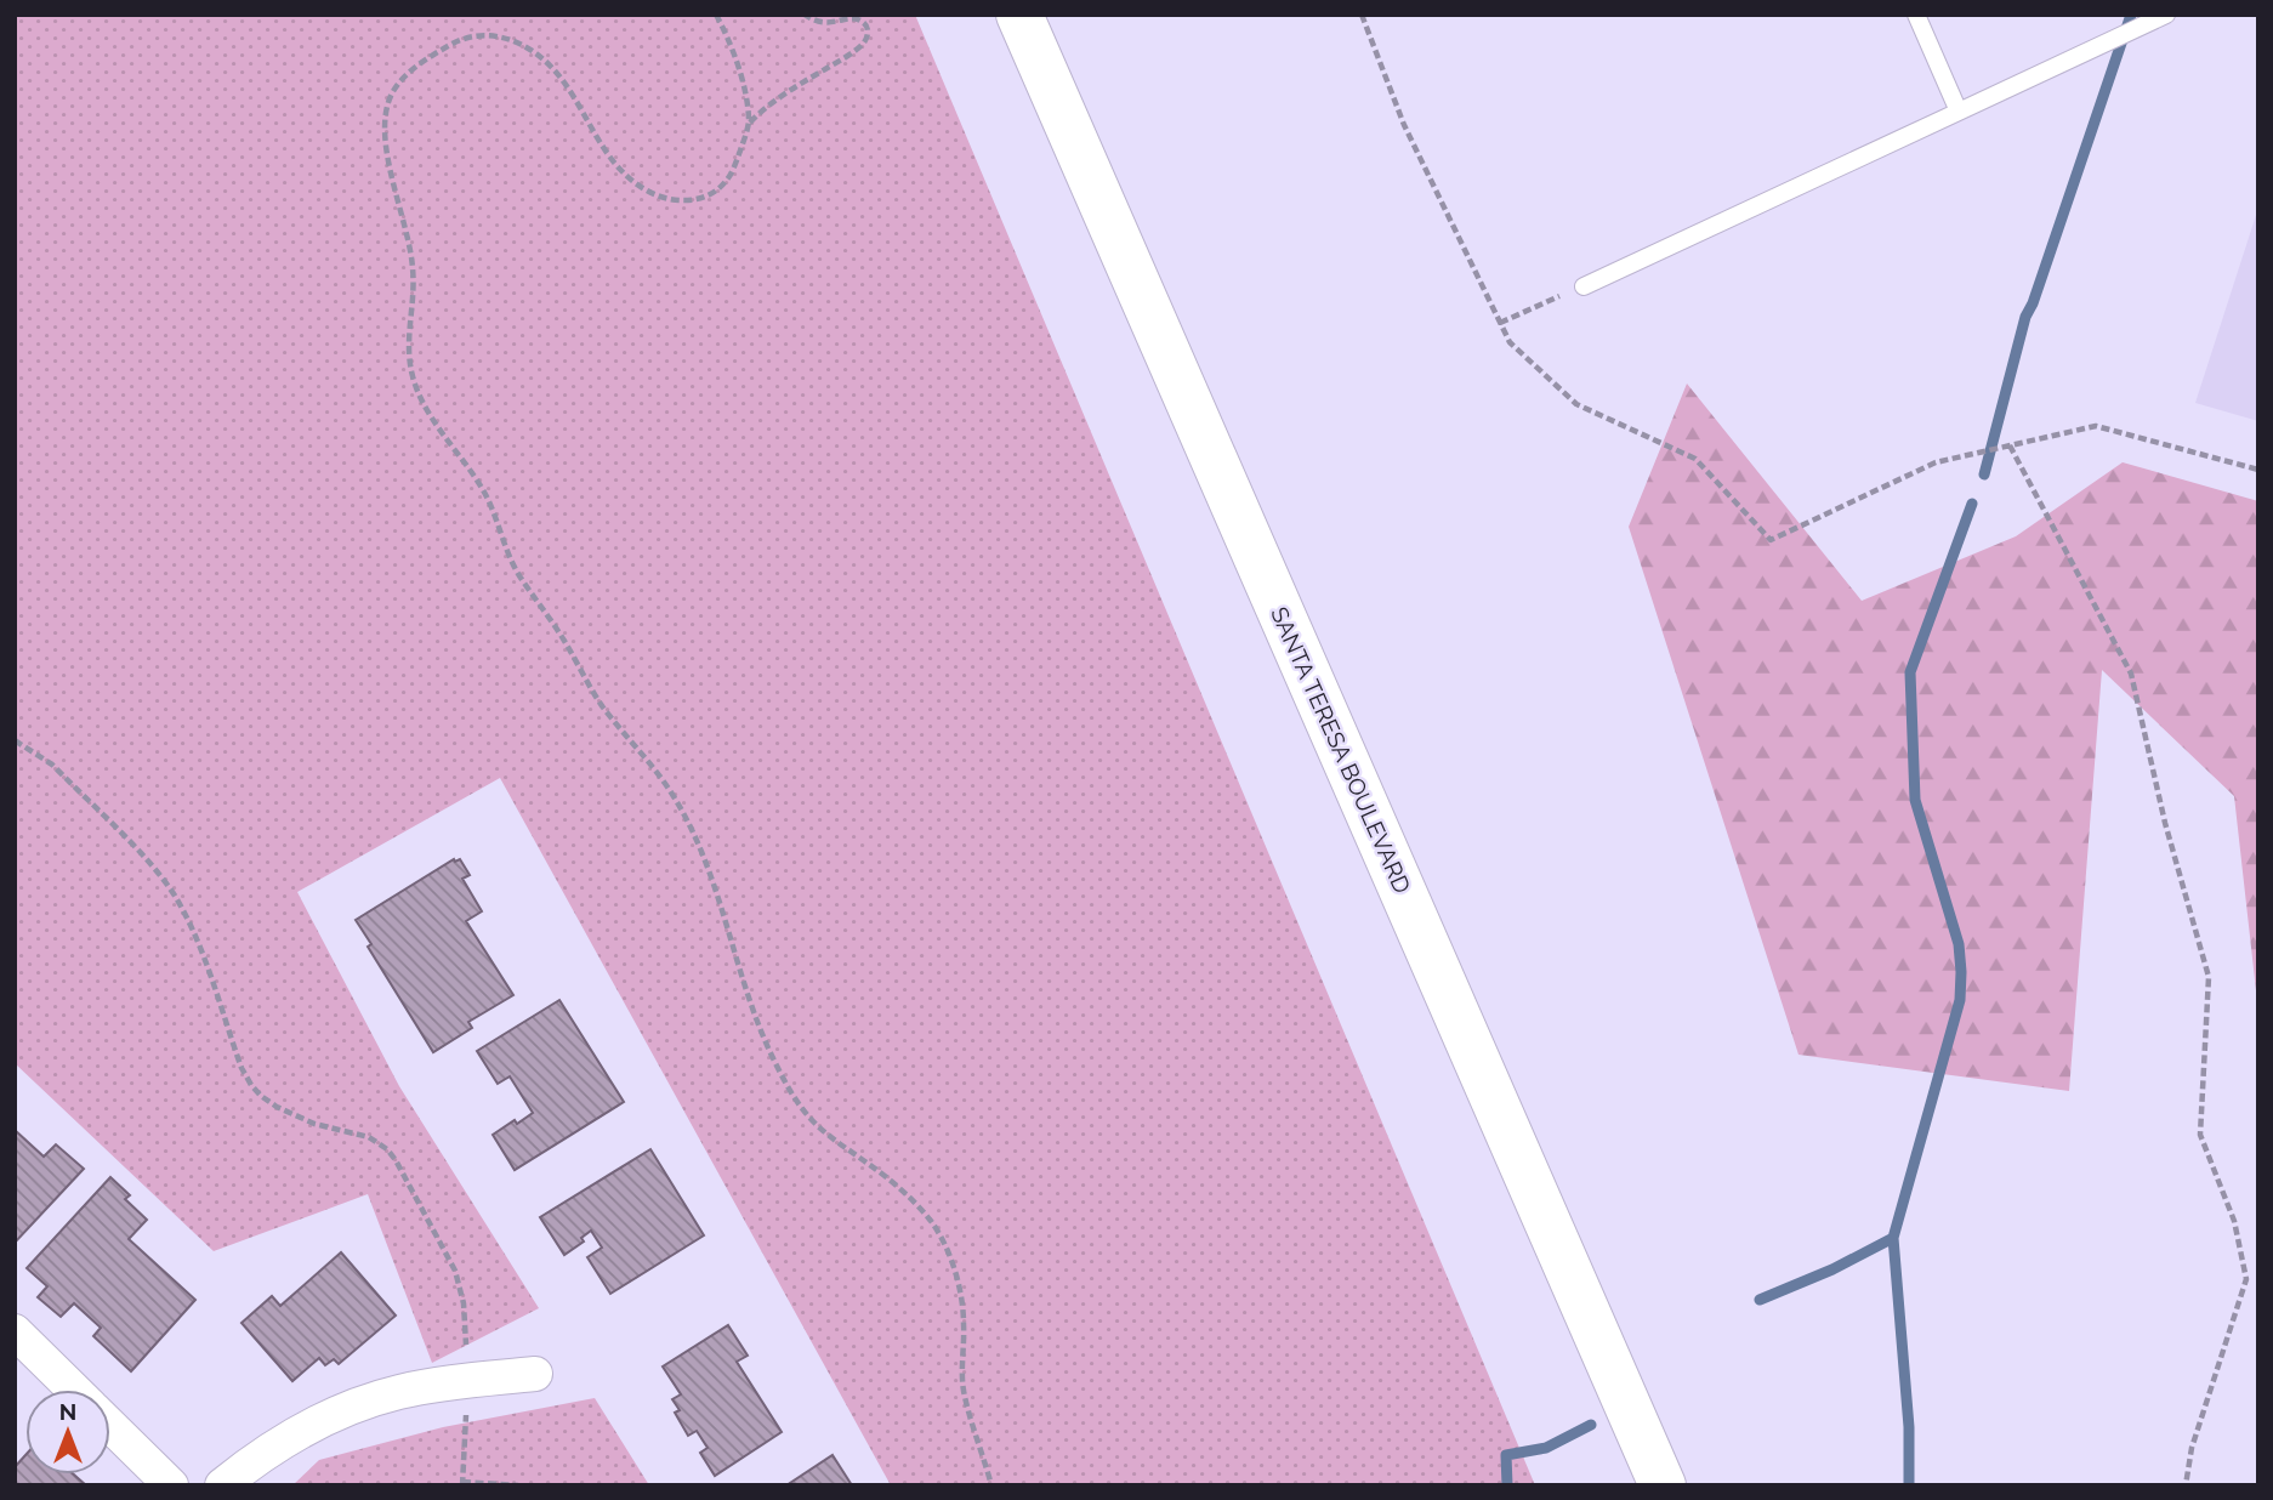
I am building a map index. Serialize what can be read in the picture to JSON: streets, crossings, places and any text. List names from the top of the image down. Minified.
{"streets":{"main road":["SANTA TERESA BOULEVARD"]},"north":"top"}
